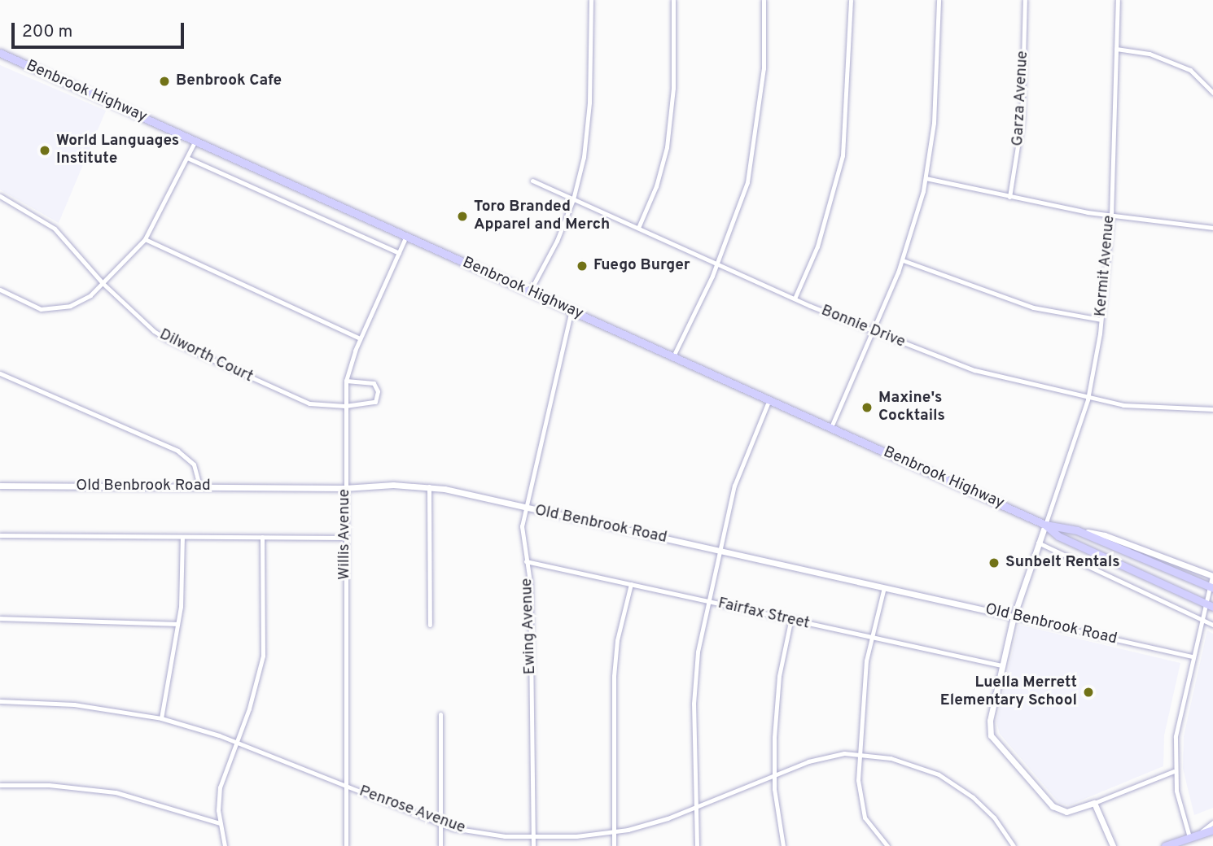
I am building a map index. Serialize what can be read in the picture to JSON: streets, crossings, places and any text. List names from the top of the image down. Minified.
{"streets":{"main road":["Benbrook Highway"],"street":["Garza Avenue","Kermit Avenue","Bonnie Drive","Dilworth Court","Old Benbrook Road","Willis Avenue","Fairfax Street","Ewing Avenue","Penrose Avenue"]},"crossings":[["Benbrook Highway","Kermit Avenue"],["Benbrook Highway","Willis Avenue"],["Benbrook Highway","Ewing Avenue"],["Kermit Avenue","Bonnie Drive"],["Dilworth Court","Willis Avenue"],["Old Benbrook Road","Willis Avenue"],["Old Benbrook Road","Ewing Avenue"],["Willis Avenue","Penrose Avenue"],["Fairfax Street","Ewing Avenue"],["Ewing Avenue","Penrose Avenue"]],"places":["Benbrook Cafe","World Languages Institute","Toro Branded Apparel and Merch","Fuego Burger","Maxine's Cocktails","Sunbelt Rentals","Luella Merrett Elementary School"],"scale_bar":"200 m"}
